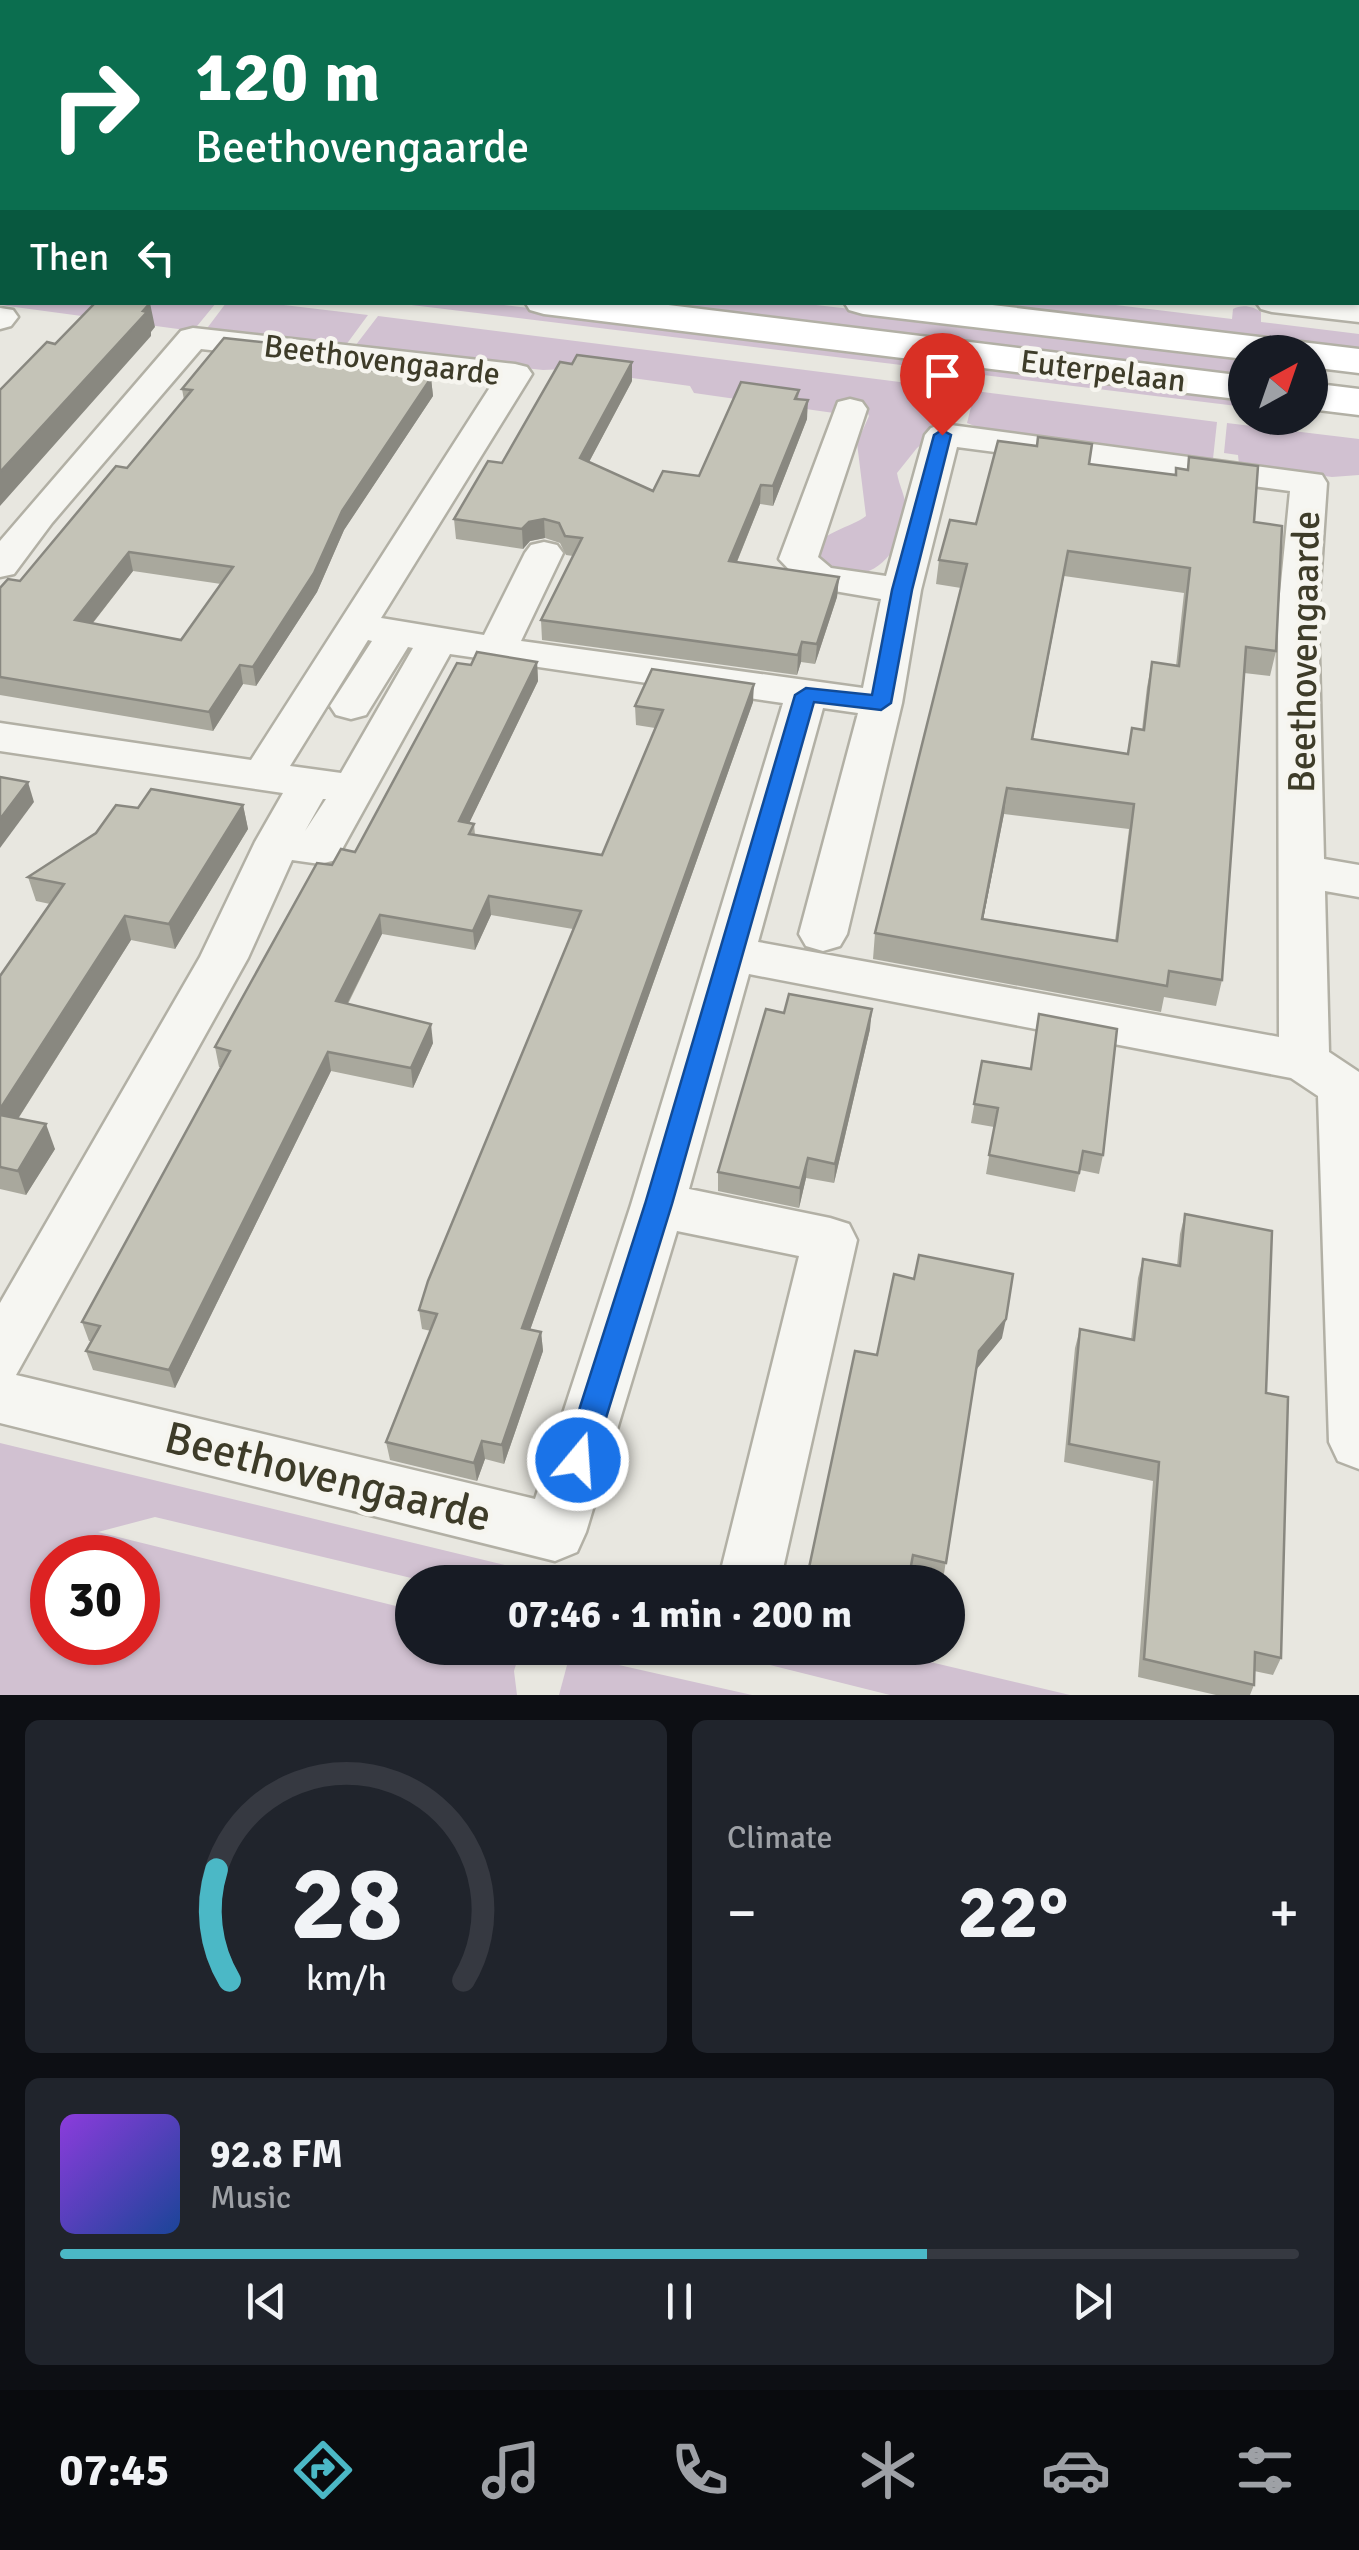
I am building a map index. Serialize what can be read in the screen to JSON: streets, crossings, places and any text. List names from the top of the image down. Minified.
{"streets":{"street":["Beethovengaarde","Euterpelaan"]},"north":"top right","page":{"turn":["120 m","Beethovengaarde"],"then":"Then","limit":"30","trip":"07:46 · 1 min · 200 m","tile":"Climate","heat":["−","22°","+"],"song":["92.8 FM","Music"],"tabs":"07:45","gauge":["28","km/h"]}}
